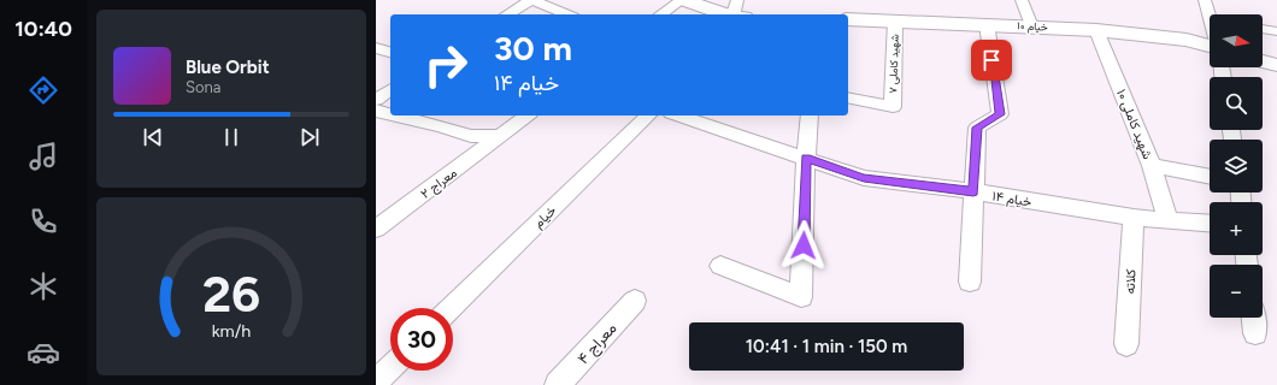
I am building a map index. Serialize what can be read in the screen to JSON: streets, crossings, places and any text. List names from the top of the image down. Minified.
{"streets":{"street":["خیام ۱۰","شهید کاملی ۷","شهید کاملی ۱۰","معراج ۲","خیام ۱۴","خیام","کلاته","معراج ۴"]},"crossings":[["خیام ۱۰","شهید کاملی ۷"],["خیام ۱۰","شهید کاملی ۱۰"],["شهید کاملی ۱۰","خیام ۱۴"],["خیام ۱۴","کلاته"]],"north":"right","page":{"tabs":"10:40","map_buttons":["+","−"],"turn":["30 m","خیام ۱۴"],"song":["Blue Orbit","Sona"],"limit":"30","trip":"10:41 · 1 min · 150 m","gauge":["26","km/h"]}}
